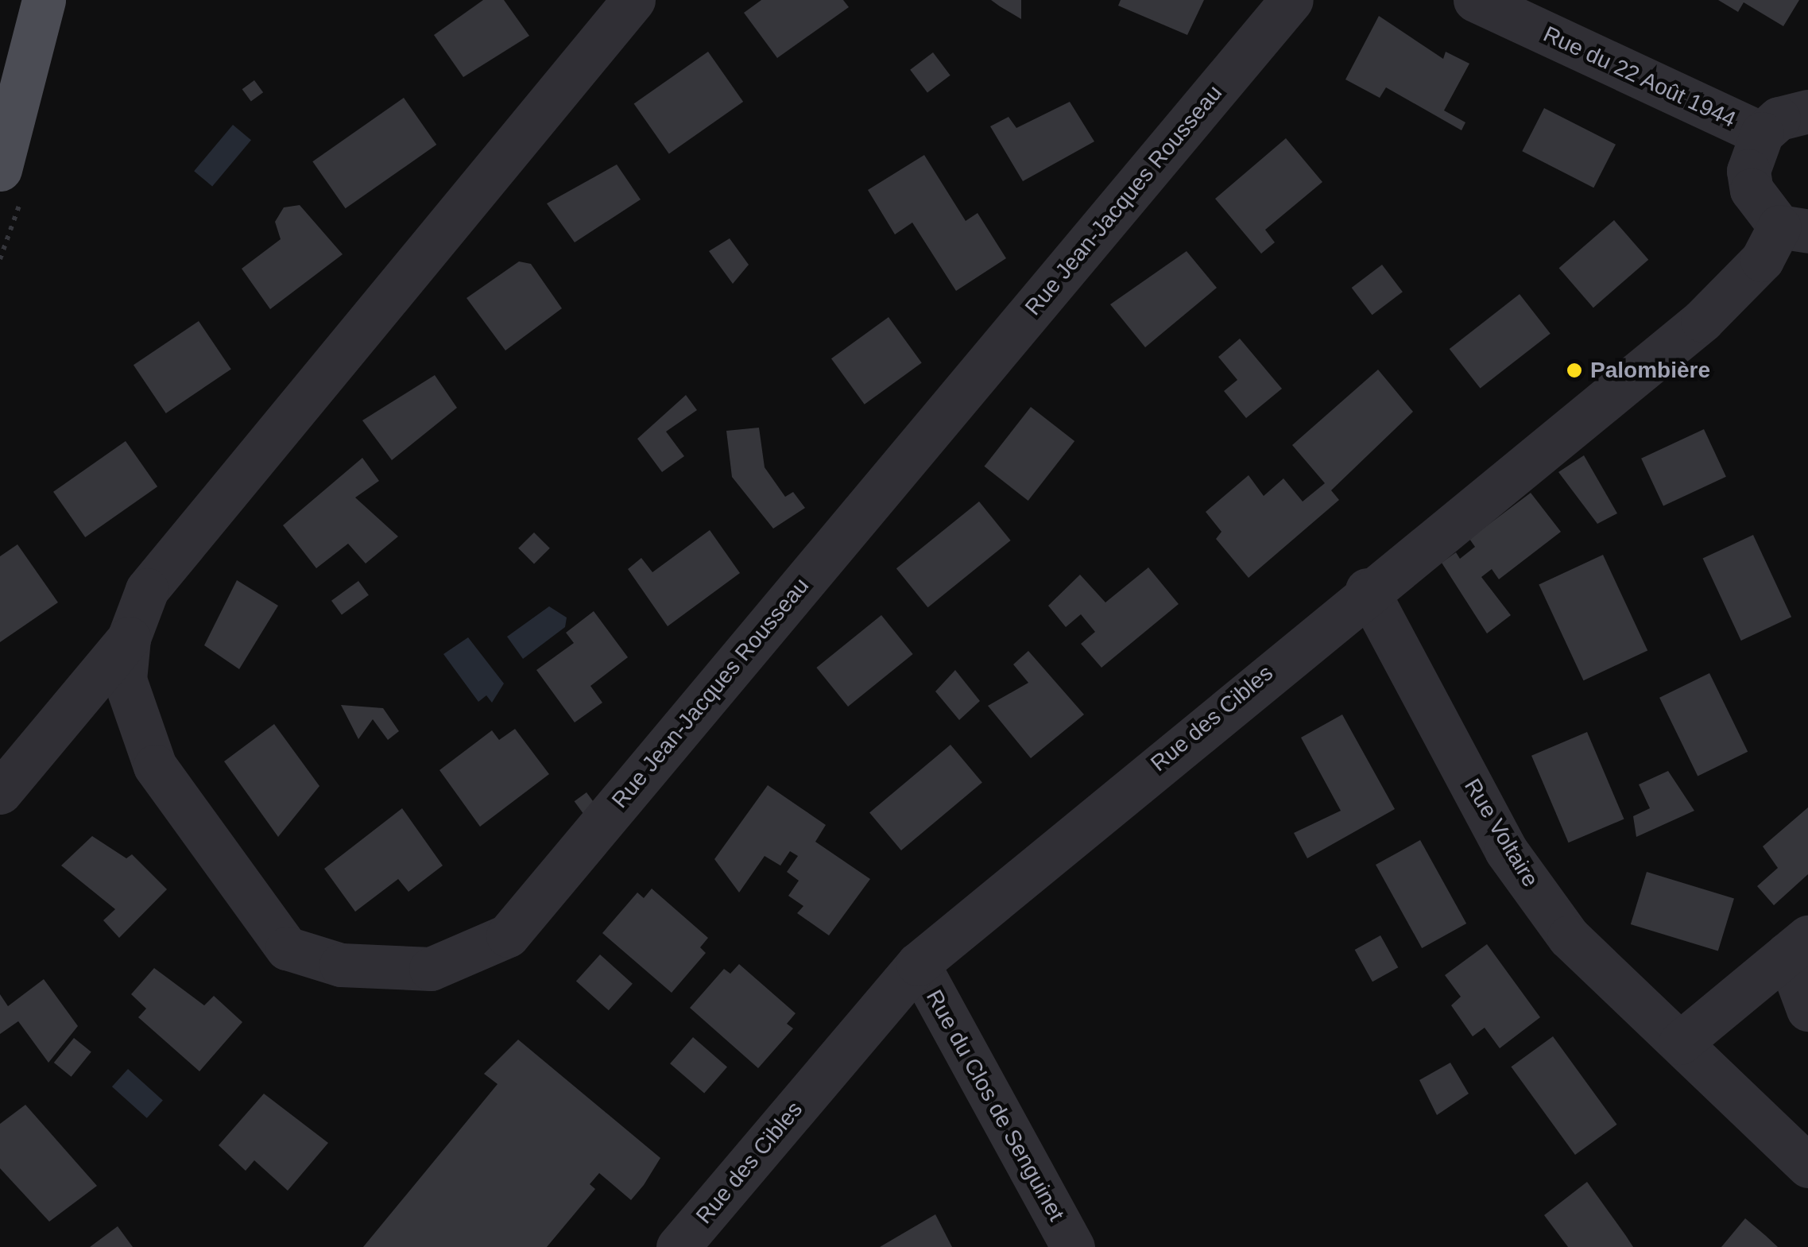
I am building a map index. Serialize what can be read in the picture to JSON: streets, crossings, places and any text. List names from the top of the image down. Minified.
{"streets":{"street":["Rue du 22 Août 1944","Rue Jean-Jacques Rousseau","Rue des Cibles","Rue Voltaire","Rue du Clos de Senguinet"]},"crossings":[["Rue des Cibles","Rue Voltaire"],["Rue des Cibles","Rue du Clos de Senguinet"]],"places":["Palombière"]}
